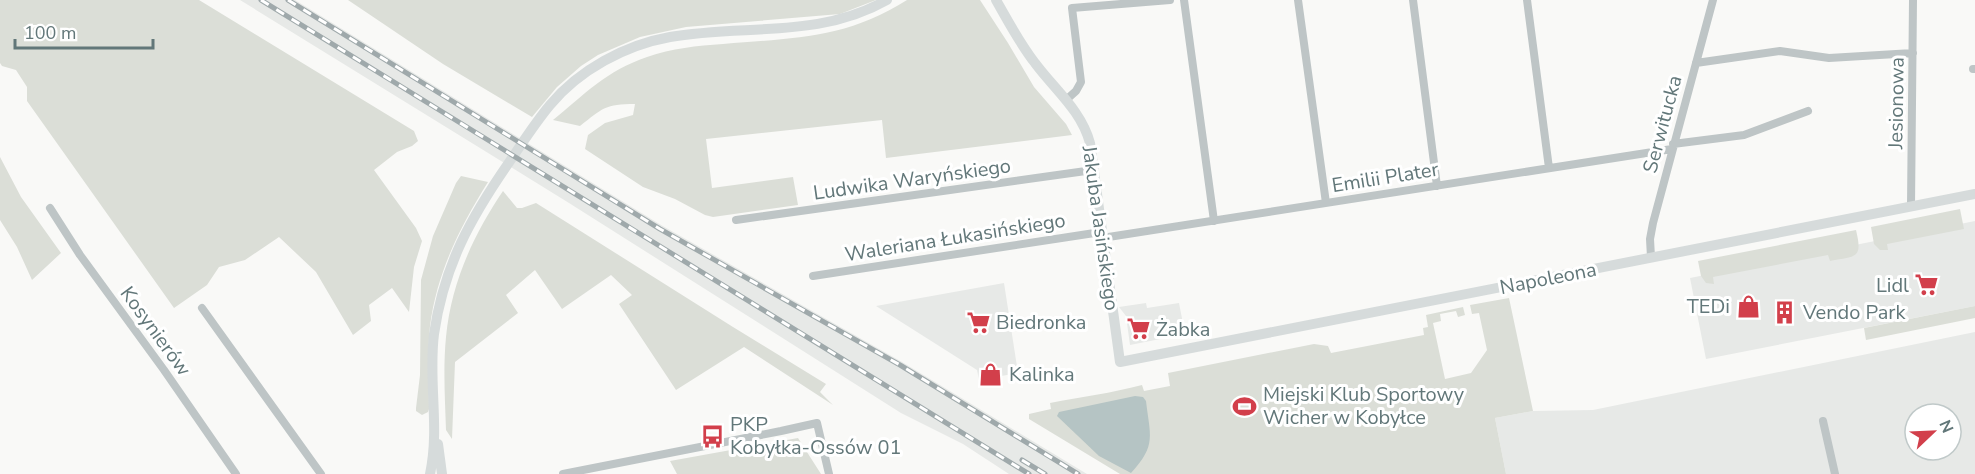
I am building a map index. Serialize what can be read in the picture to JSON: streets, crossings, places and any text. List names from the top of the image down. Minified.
{"streets":{"street":["Jesionowa","Serwitucka","Emilii Plater","Ludwika Waryńskiego","Jakuba Jasińskiego","Waleriana Łukasińskiego","Napoleona","Kosynierów"]},"crossings":[["Jesionowa","Napoleona"],["Serwitucka","Emilii Plater"],["Serwitucka","Napoleona"],["Emilii Plater","Jakuba Jasińskiego"],["Emilii Plater","Waleriana Łukasińskiego"],["Ludwika Waryńskiego","Jakuba Jasińskiego"],["Jakuba Jasińskiego","Waleriana Łukasińskiego"],["Jakuba Jasińskiego","Napoleona"]],"places":{"supermarket":["Lidl","Biedronka","Żabka"],"shop":["TEDi","Kalinka"],"building":["Vendo Park"],"sports":["Miejski Klub Sportowy Wicher w Kobyłce"],"bus stop":["PKP Kobyłka-Ossów 01"]},"scale_bar":"100 m","north":"top right"}
